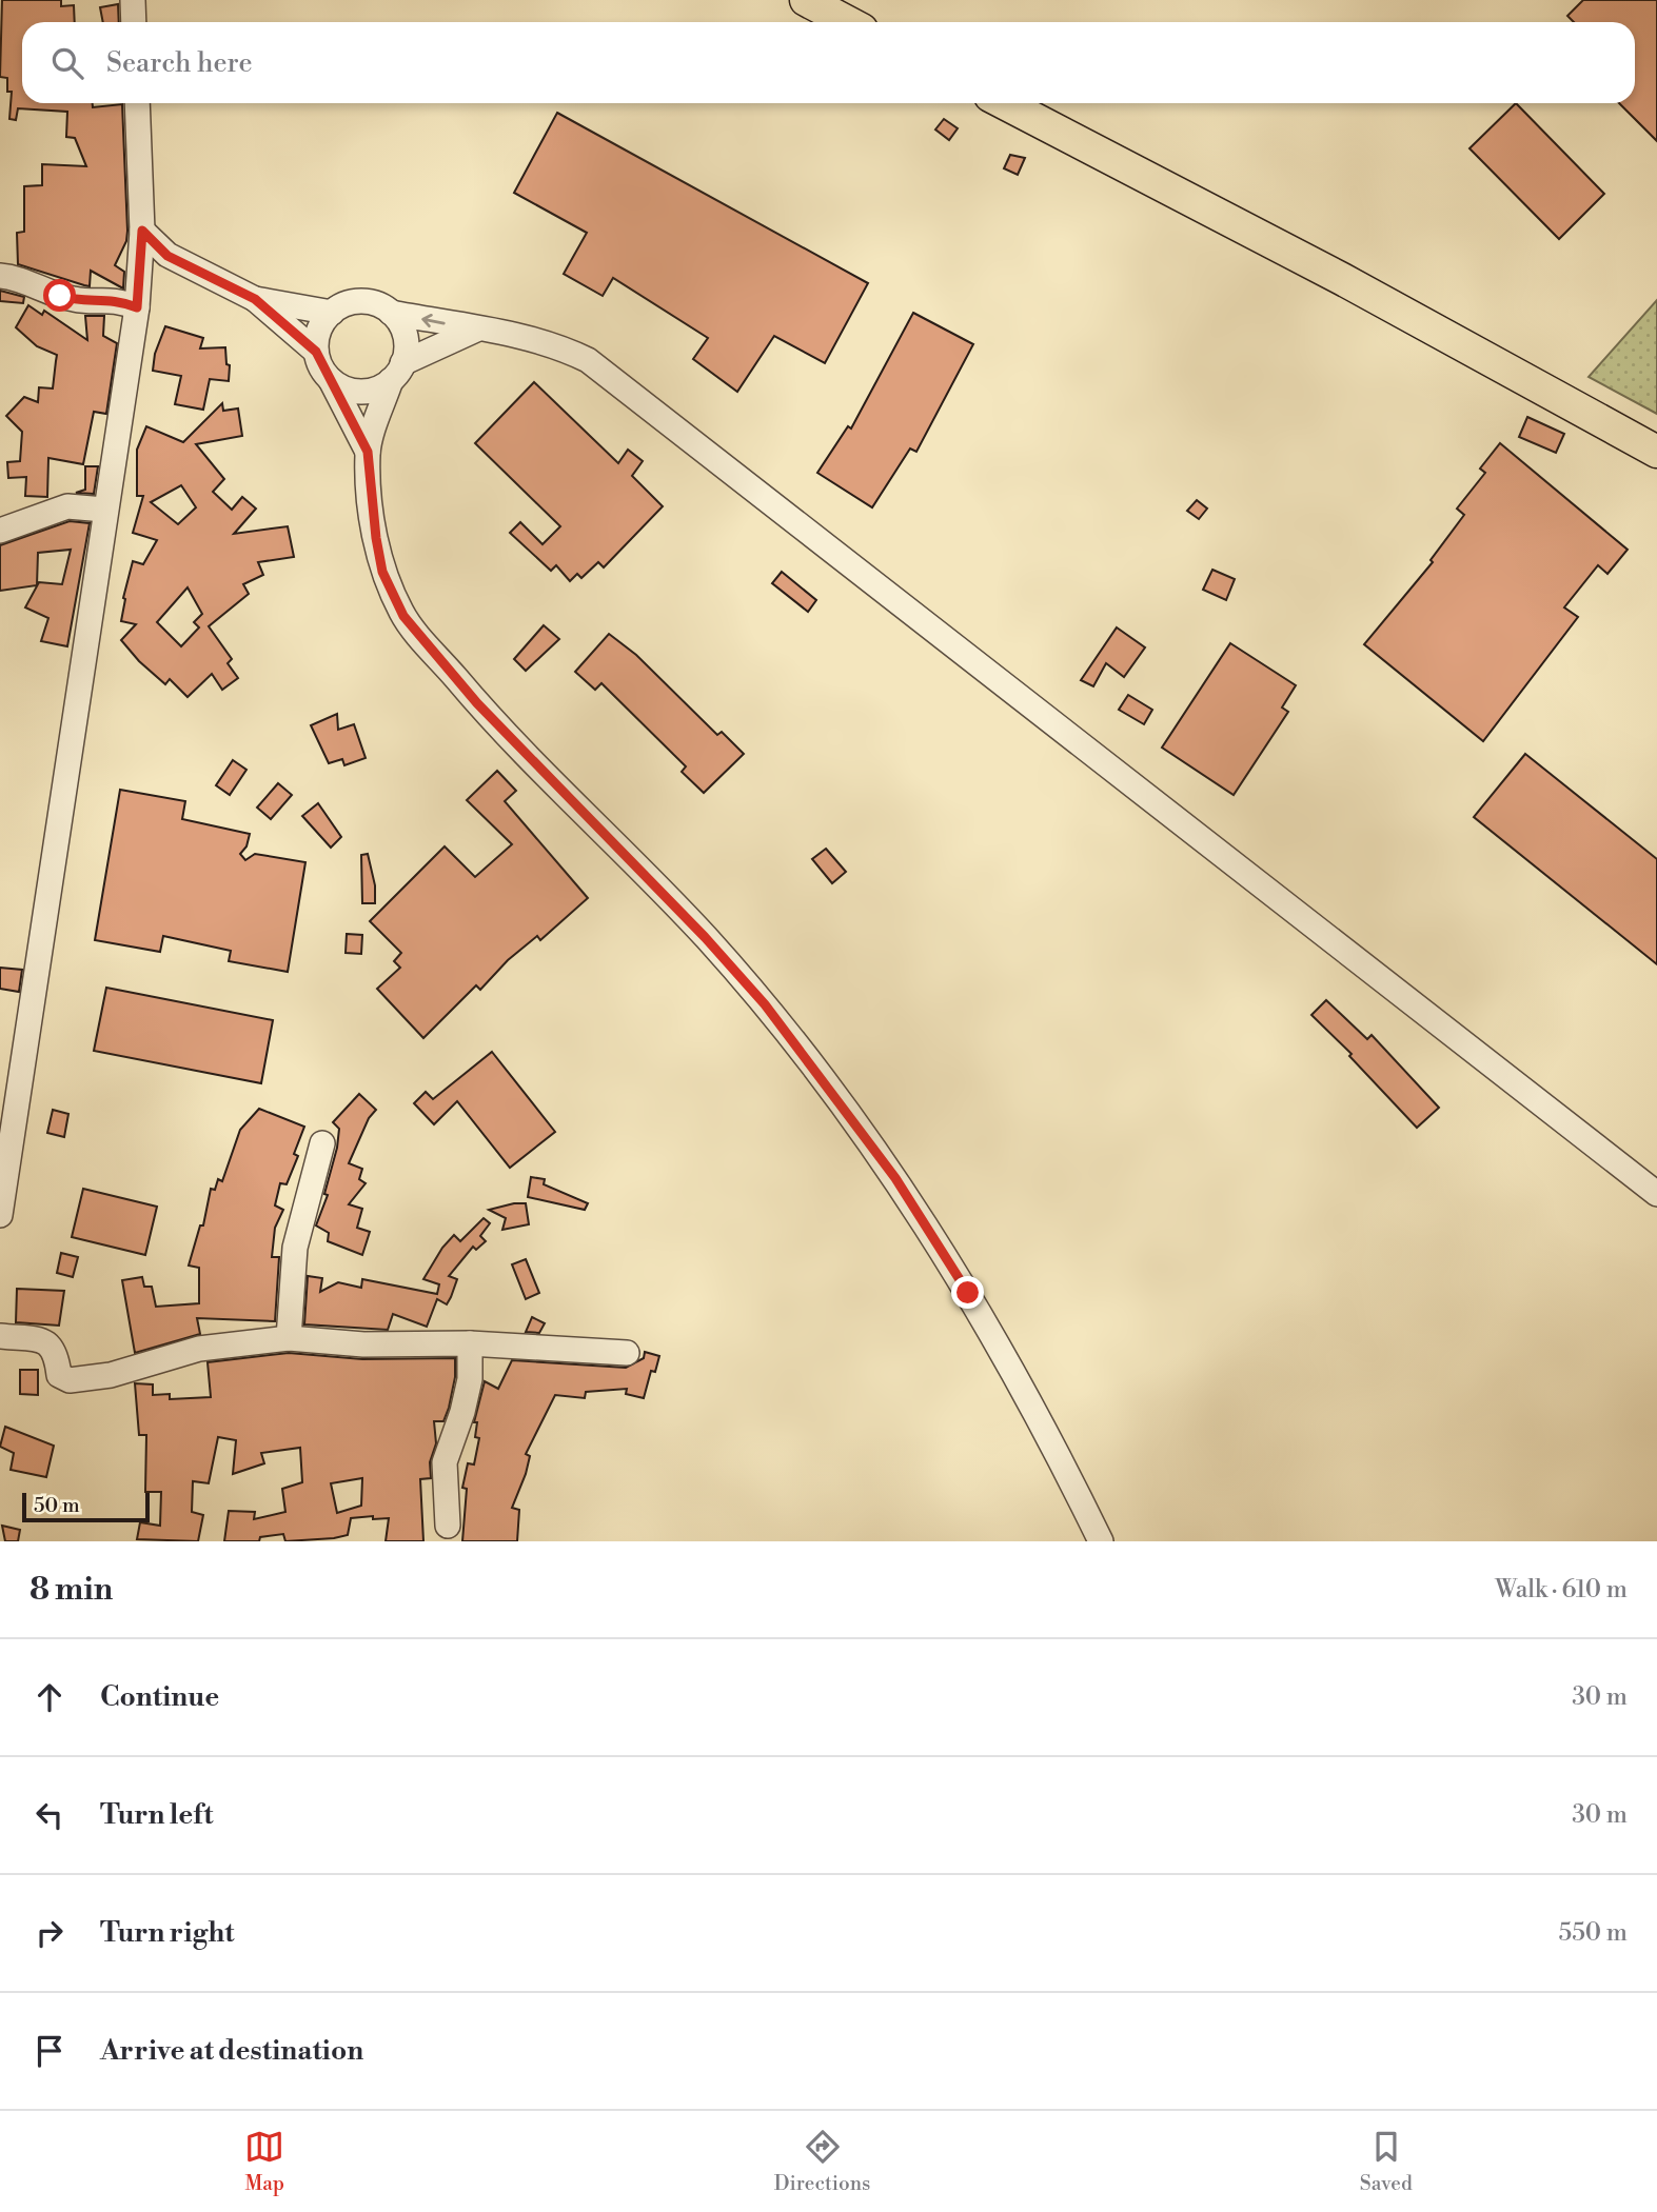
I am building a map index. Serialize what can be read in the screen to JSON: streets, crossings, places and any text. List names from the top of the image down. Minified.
{"scale_bar":"50 m","page":{"search":"Search here","scale":"50 m","heading":["8 min","Walk · 610 m"],"list":[["Continue","30 m"],["Turn left","30 m"],["Turn right","550 m"],"Arrive at destination"],"nav":["Map","Directions","Saved"]}}
